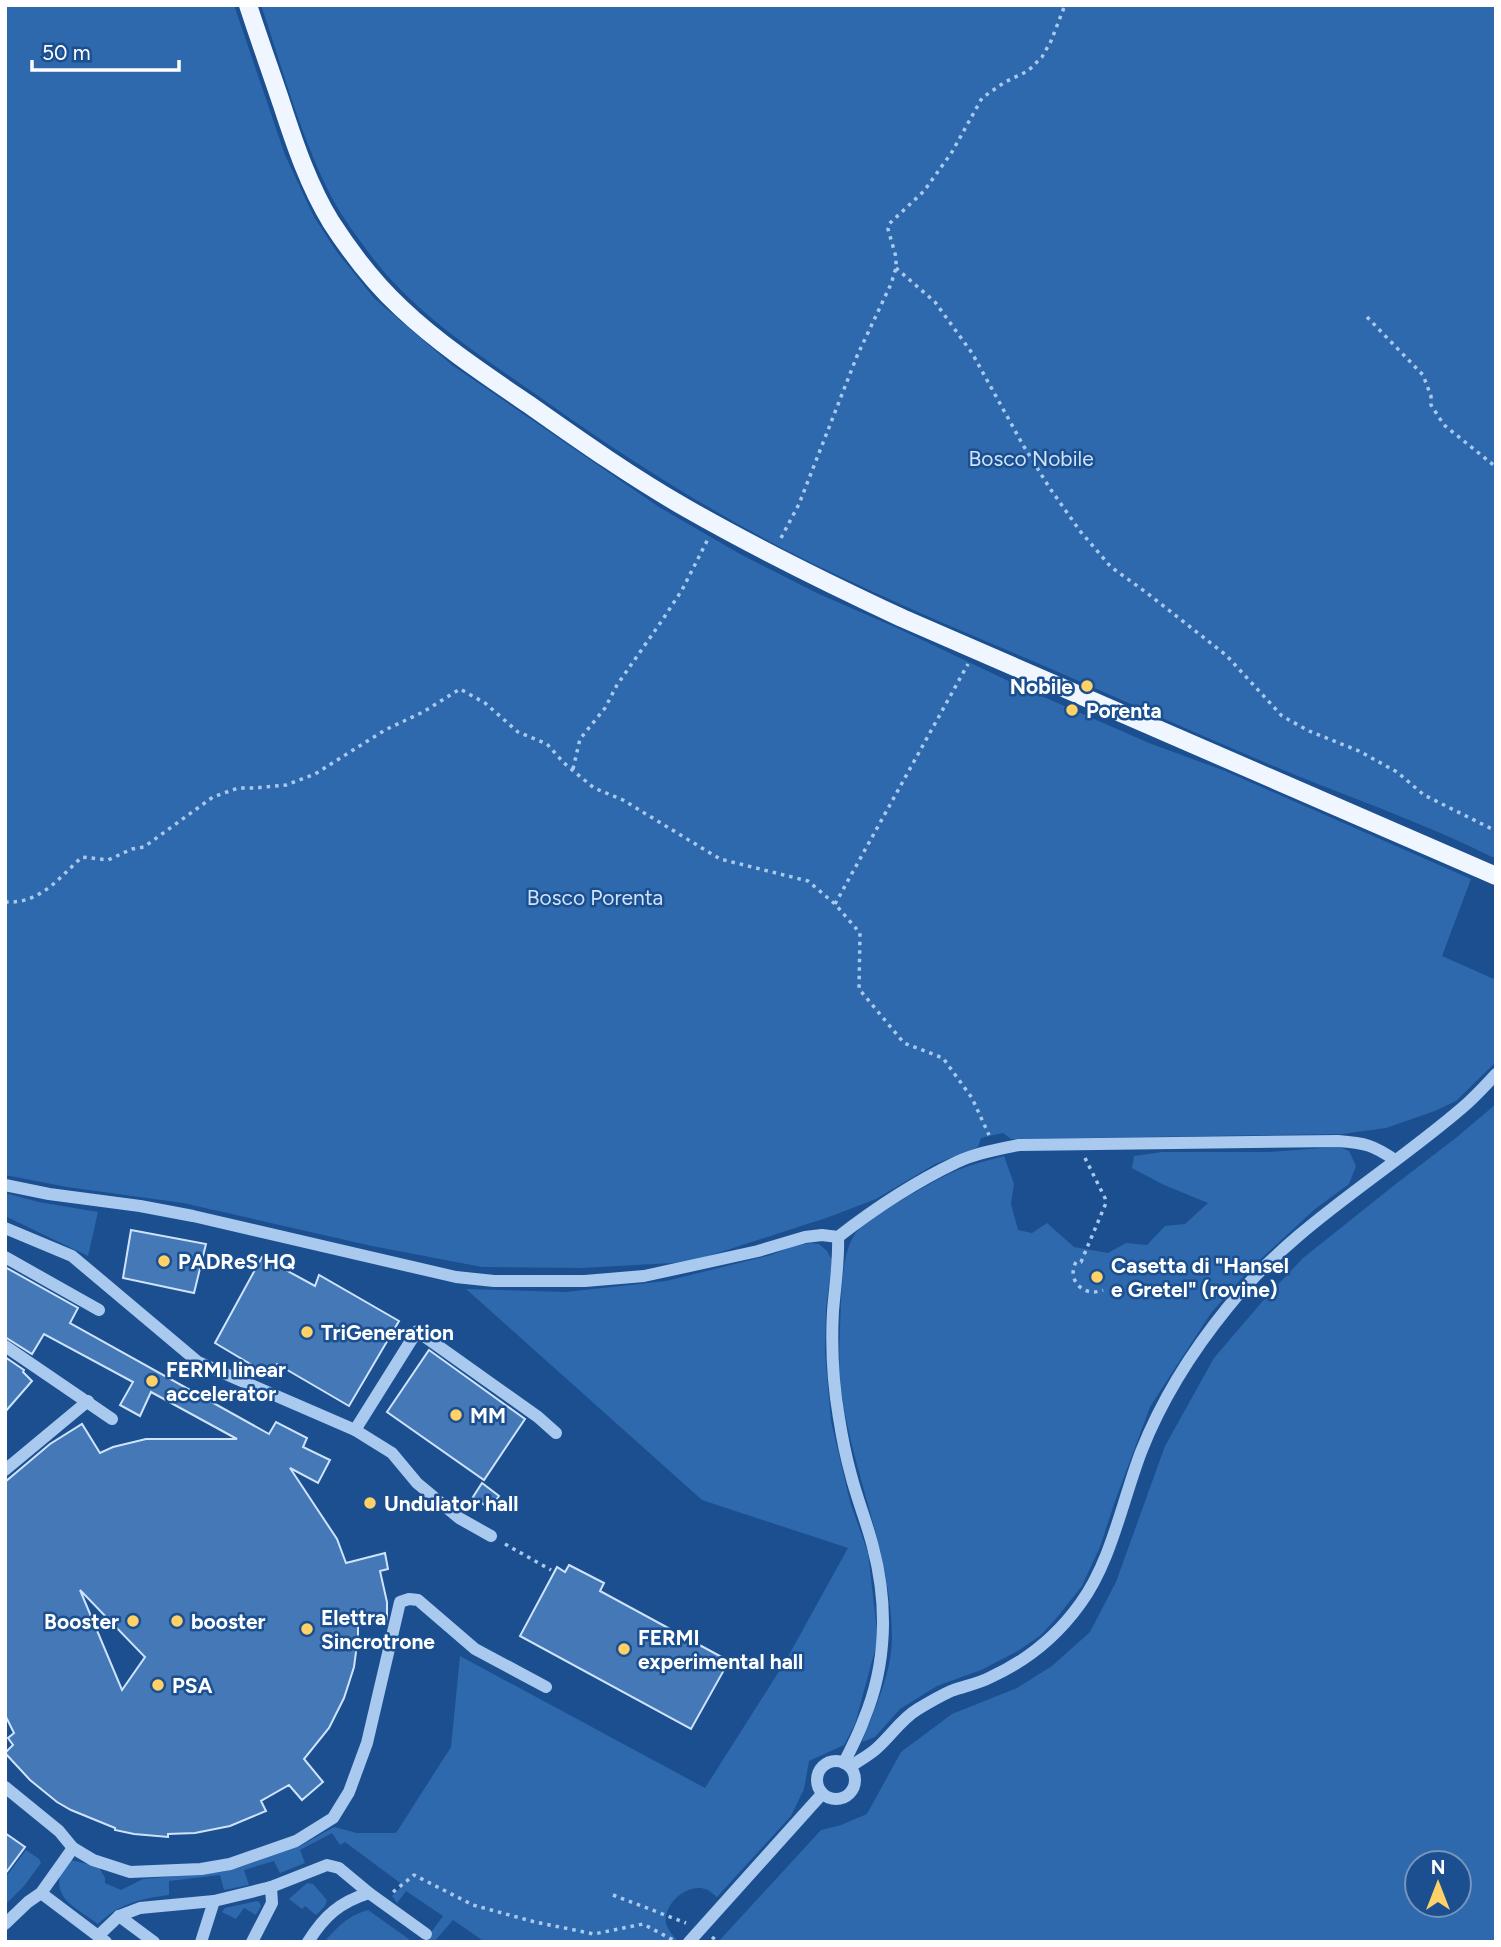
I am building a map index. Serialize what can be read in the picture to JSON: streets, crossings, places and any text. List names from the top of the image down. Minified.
{"parks":["Bosco Nobile","Bosco Porenta"],"places":["Nobile","Porenta","PADReS HQ","Casetta di \"Hansel e Gretel\" (rovine)","TriGeneration","FERMI linear accelerator","MM","Undulator hall","Booster","booster","Elettra Sincrotrone","FERMI experimental hall","PSA"],"scale_bar":"50 m","north":"top"}
